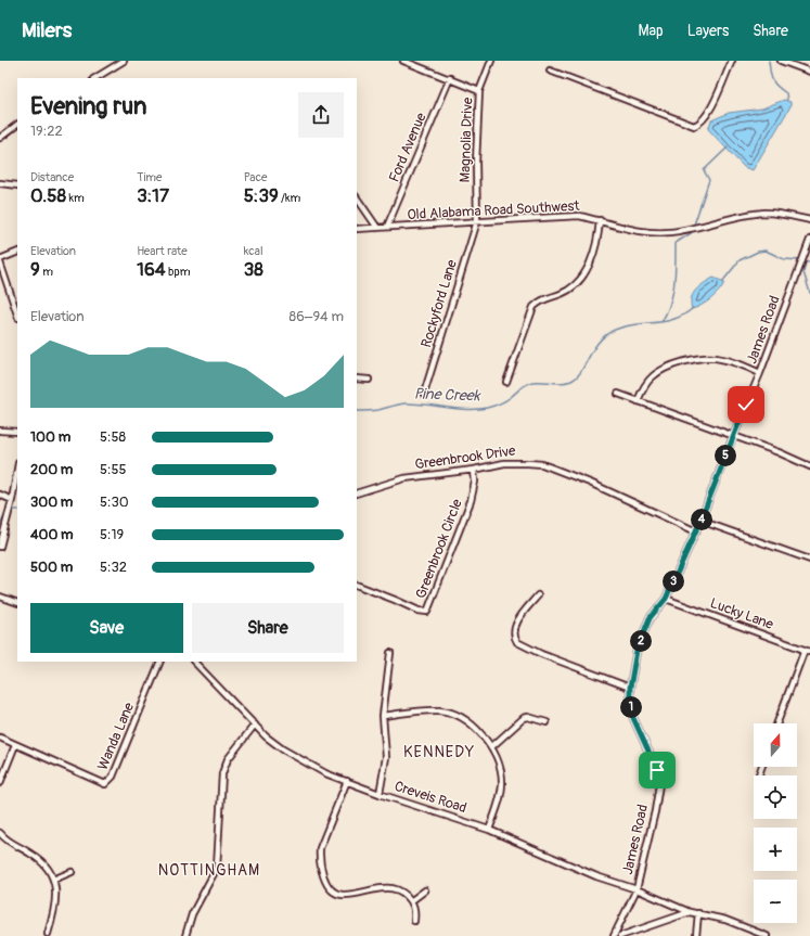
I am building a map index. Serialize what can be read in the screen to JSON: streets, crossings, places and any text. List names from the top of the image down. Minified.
{"streets":{"street":["Magnolia Drive","Ford Avenue","Old Alabama Road Southwest","Rockyford Lane","James Road","Greenbrook Drive","Greenbrook Circle","Lucky Lane","Wanda Lane","Creveis Road"]},"crossings":[["Magnolia Drive","Old Alabama Road Southwest"],["Magnolia Drive","Rockyford Lane"],["Ford Avenue","Old Alabama Road Southwest"],["Old Alabama Road Southwest","Rockyford Lane"],["James Road","Greenbrook Drive"],["James Road","Lucky Lane"],["James Road","Creveis Road"],["Greenbrook Drive","Greenbrook Circle"]],"districts":["KENNEDY","NOTTINGHAM"],"water":["Pine Creek"],"north":"top","page":{"header":"Milers","nav":["Map","Layers","Share"],"heading":["Evening run","19:22"],"stats":[["Distance","0.58 km"],["Time","3:17"],["Pace","5:39 /km"],["Elevation","9 m"],["Heart rate","164 bpm"],["kcal","38"]],"chart":["Elevation","86–94 m"],"list":[{"name":"100 m","note":"5:58"},{"name":"200 m","note":"5:55"},{"name":"300 m","note":"5:30"},{"name":"400 m","note":"5:19"},{"name":"500 m","note":"5:32"}],"pins":["5","4","3","2","1"],"buttons":["Save","Share"],"map_buttons":["+","−"]}}
